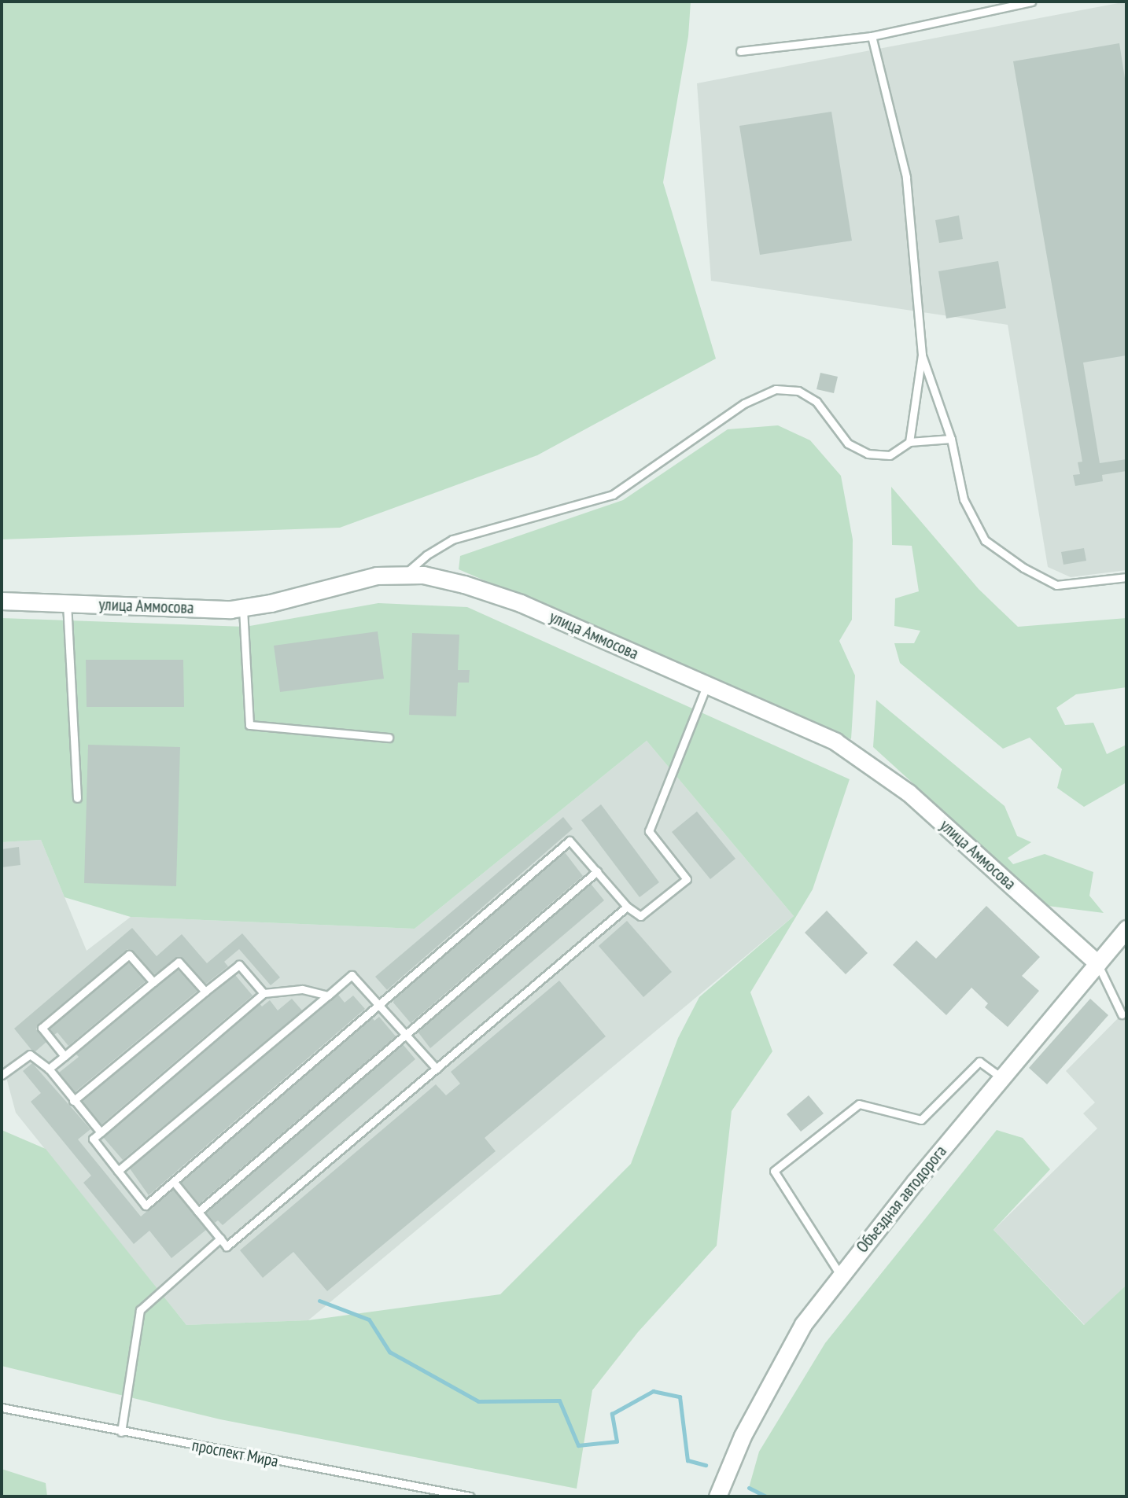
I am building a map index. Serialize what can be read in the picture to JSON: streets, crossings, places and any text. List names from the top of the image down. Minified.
{"streets":{"street":["улица Аммосова","Объездная автодорога"],"lane":["проспект Мира"]},"crossings":[["улица Аммосова","Объездная автодорога"]]}
